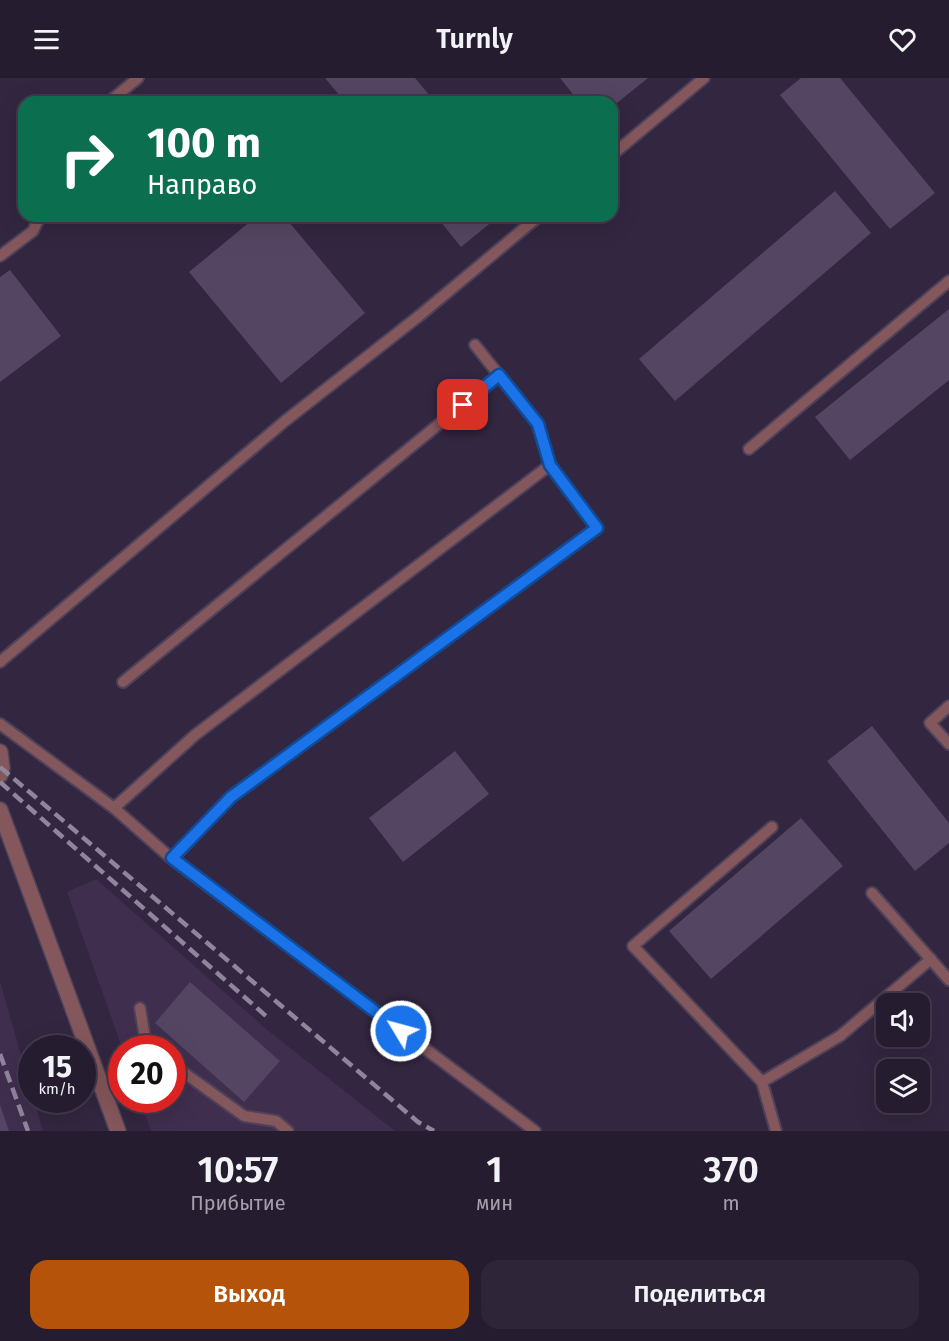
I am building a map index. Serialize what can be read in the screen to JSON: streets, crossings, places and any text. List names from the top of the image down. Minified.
{"page":{"header":"Turnly","turn":["100 m","Направо"],"speed":"15 km/h","limit":"20","eta":["10:57","Прибытие","1","мин","370","m"],"buttons":["Выход","Поделиться"]}}
